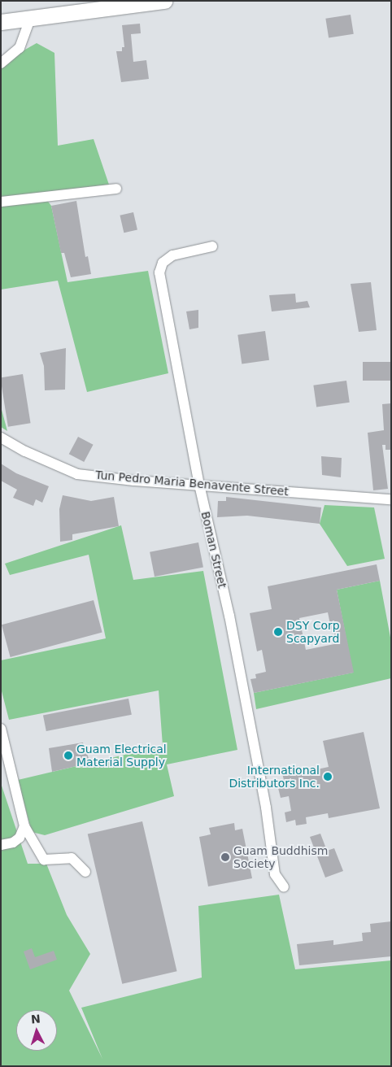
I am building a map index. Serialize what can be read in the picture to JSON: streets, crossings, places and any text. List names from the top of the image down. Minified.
{"streets":{"street":["Tun Pedro Maria Benavente Street","Boman Street"]},"crossings":[["Tun Pedro Maria Benavente Street","Boman Street"]],"places":["DSY Corp Scapyard","Guam Electrical Material Supply","International Distributors Inc.","Guam Buddhism Society"],"north":"top"}
